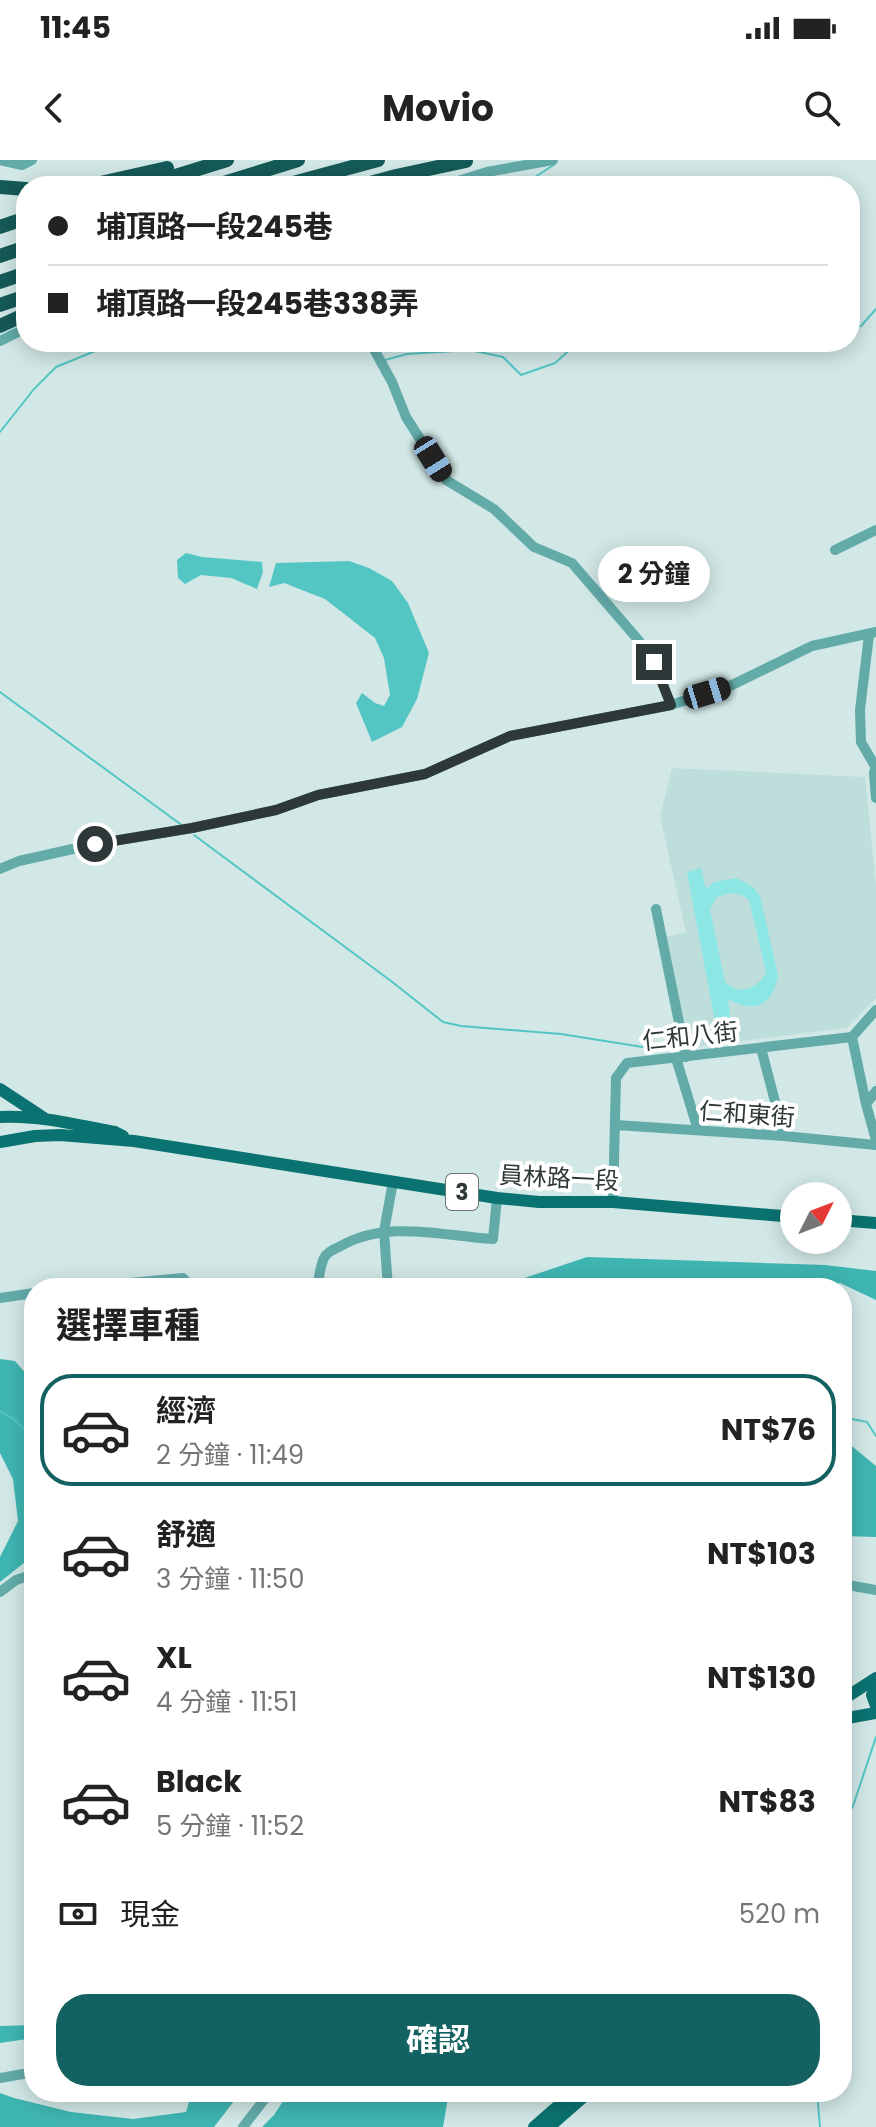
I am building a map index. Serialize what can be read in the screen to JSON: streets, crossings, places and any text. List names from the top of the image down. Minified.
{"streets":{"main road":["員林路一段","3"],"street":["仁和八街","仁和東街"]},"crossings":[["仁和八街","仁和東街"],["仁和八街","員林路一段"]],"north":"top right","page":{"status":"11:45","header":"Movio","banner":["埔頂路一段245巷","埔頂路一段245巷338弄"],"bubble":"2 分鐘","heading":"選擇車種","list":[{"name":"經濟","note":"2 分鐘 · 11:49","value":"NT$76"},{"name":"舒適","note":"3 分鐘 · 11:50","value":"NT$103"},{"name":"XL","note":"4 分鐘 · 11:51","value":"NT$130"},{"name":"Black","note":"5 分鐘 · 11:52","value":"NT$83"}],"pay":["現金","520 m"],"buttons":"確認"}}
